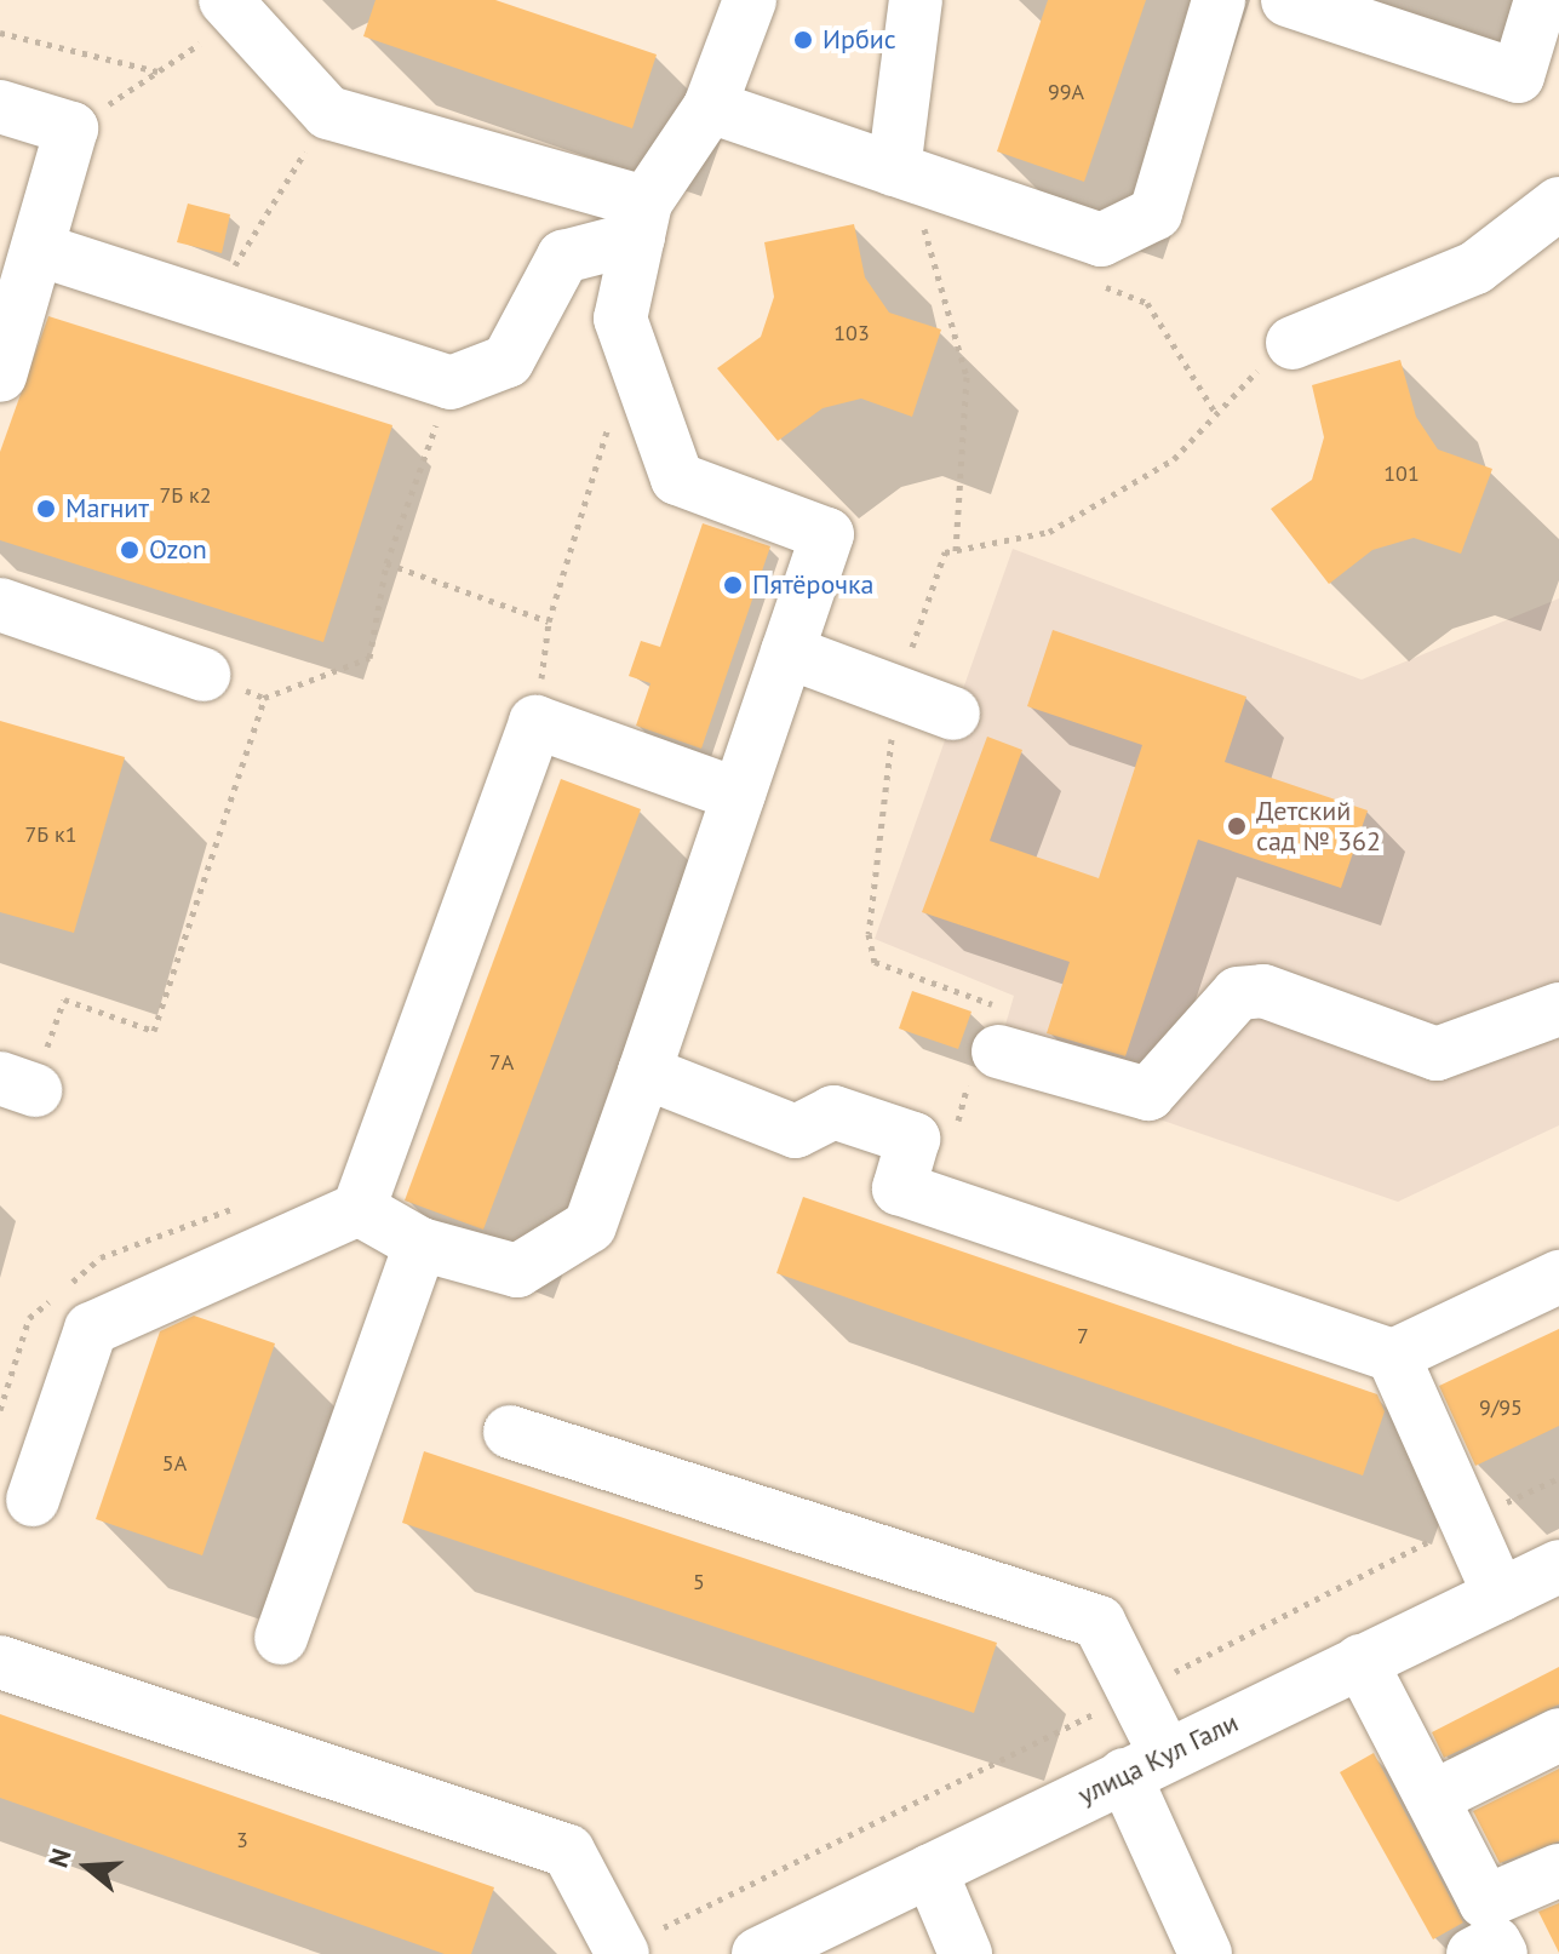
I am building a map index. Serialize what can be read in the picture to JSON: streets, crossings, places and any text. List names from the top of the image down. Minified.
{"streets":{"street":["улица Кул Гали"]},"places":["Ирбис","Магнит","Ozon","Пятёрочка","Детский сад № 362"],"house_numbers":["99А","103","101","7Б к2","7Б к1","7А","7","9/95","5А","5","3"],"north":"left"}
